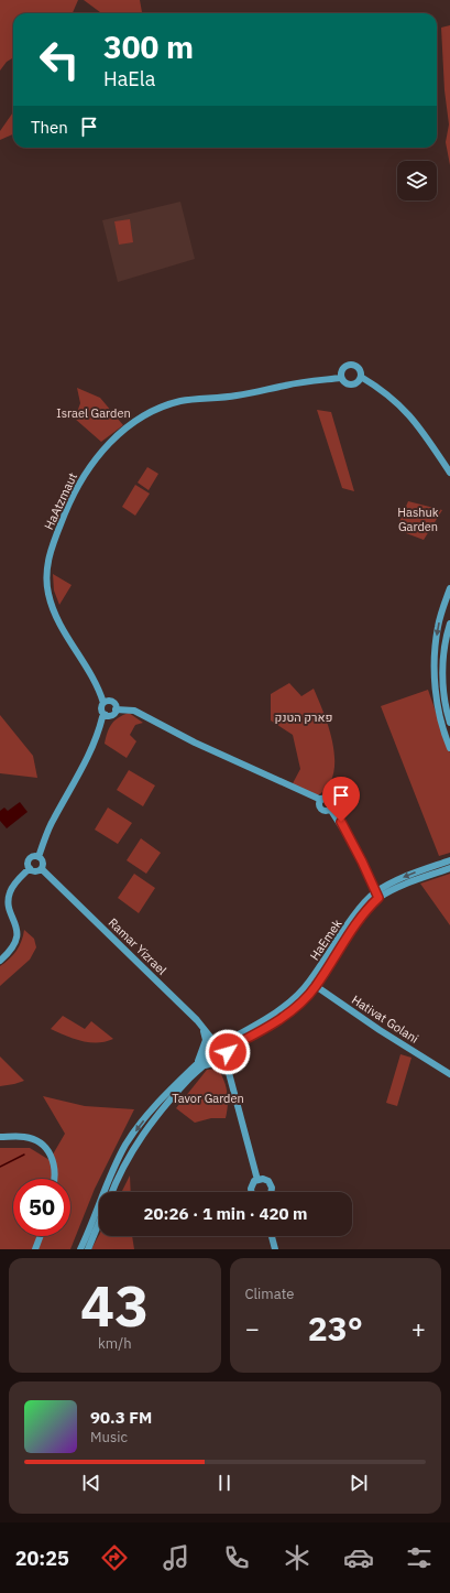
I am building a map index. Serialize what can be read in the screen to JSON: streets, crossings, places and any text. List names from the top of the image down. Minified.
{"streets":{"street":["HaAtzmaut","HaEmek","Ramar Yizrael","Hativat Golani"]},"crossings":[["HaEmek","Ramar Yizrael"],["HaEmek","Hativat Golani"]],"parks":["Israel Garden","Hashuk Garden","פארק הטנק","Tavor Garden"],"page":{"turn":["300 m","HaEla"],"then":"Then","limit":"50","trip":"20:26 · 1 min · 420 m","tile":[["43","km/h"],"Climate"],"heat":["−","23°","+"],"song":["90.3 FM","Music"],"tabs":"20:25"}}
